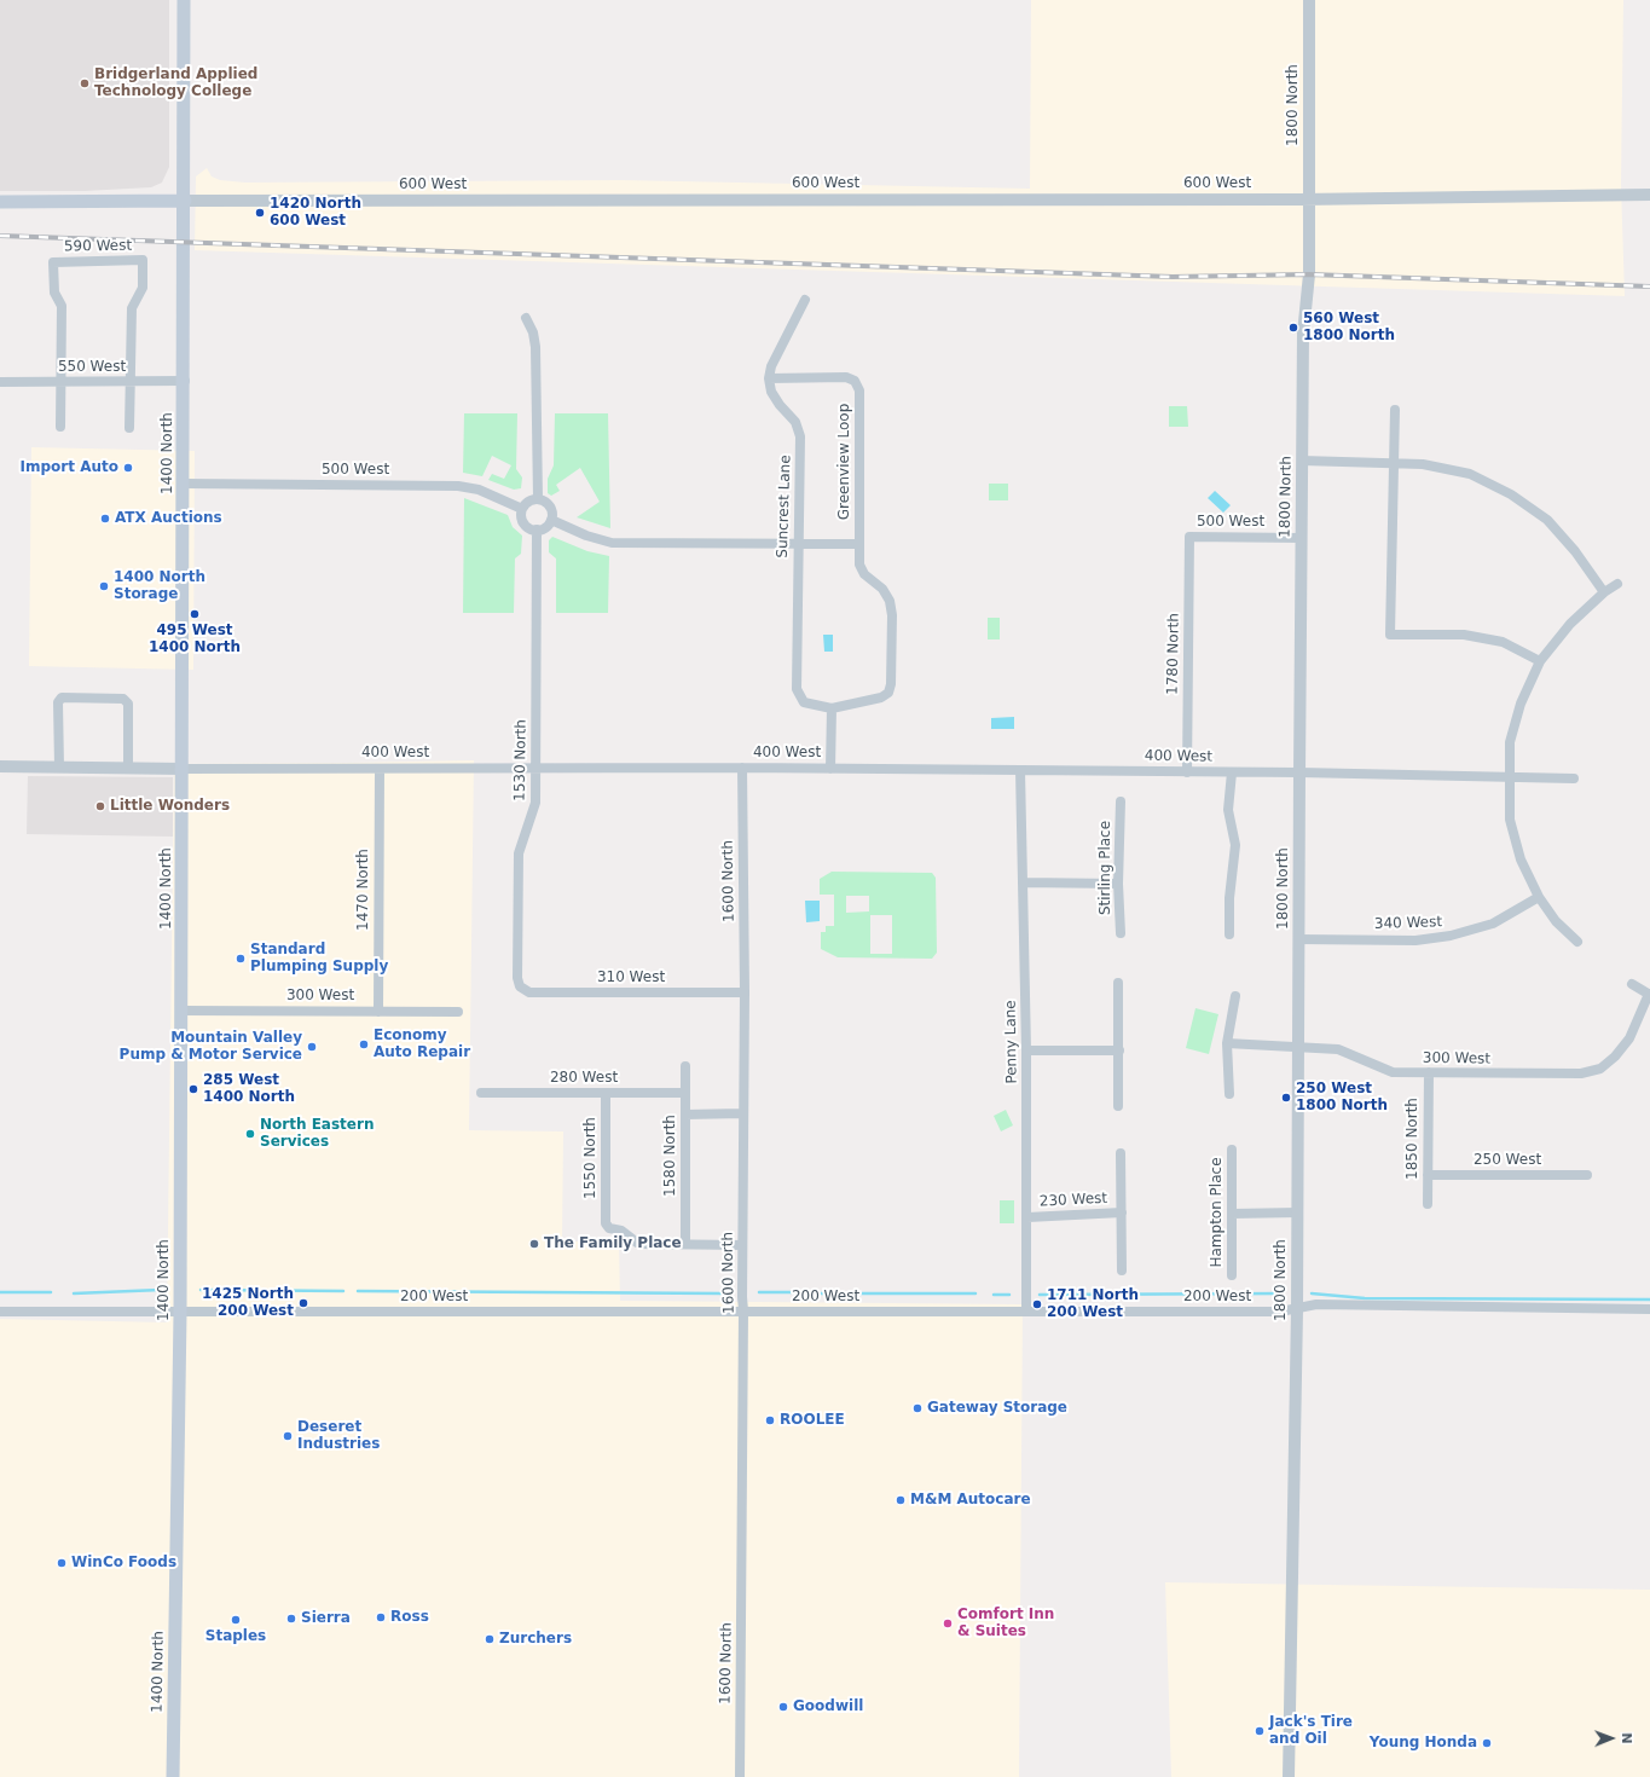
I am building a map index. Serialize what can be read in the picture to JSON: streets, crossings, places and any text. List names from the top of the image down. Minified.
{"streets":{"main road":["600 West","1400 North"],"street":["1800 North","590 West","550 West","Greenview Loop","500 West","Suncrest Lane","1780 North","400 West","1530 North","Stirling Place","1600 North","1470 North","340 West","310 West","300 West","Penny Lane","280 West","1850 North","1580 North","1550 North","250 West","230 West","Hampton Place","200 West"]},"crossings":[["1800 North","600 West"],["1800 North","500 West"],["1800 North","400 West"],["1800 North","340 West"],["1800 North","300 West"],["1800 North","200 West"],["600 West","1400 North"],["590 West","550 West"],["550 West","1400 North"],["1400 North","500 West"],["1400 North","400 West"],["1400 North","300 West"],["1400 North","200 West"],["Greenview Loop","Suncrest Lane"],["500 West","1780 North"],["500 West","1530 North"],["1780 North","400 West"],["400 West","1530 North"],["400 West","1600 North"],["400 West","1470 North"],["400 West","Penny Lane"],["1530 North","310 West"],["1600 North","310 West"],["1600 North","200 West"],["1470 North","300 West"],["300 West","1850 North"],["Penny Lane","230 West"],["Penny Lane","200 West"],["280 West","1580 North"],["280 West","1550 North"],["1850 North","250 West"],["1580 North","1550 North"]],"places":["Bridgerland Applied Technology College","1420 North 600 West","560 West 1800 North","Import Auto","ATX Auctions","1400 North Storage","495 West 1400 North","Little Wonders","Standard Plumping Supply","Economy Auto Repair","Mountain Valley Pump & Motor Service","285 West 1400 North","250 West 1800 North","North Eastern Services","The Family Place","1425 North 200 West","1711 North 200 West","Gateway Storage","ROOLEE","Deseret Industries","M&M Autocare","WinCo Foods","Ross","Sierra","Staples","Comfort Inn & Suites","Zurchers","Goodwill","Jack's Tire and Oil","Young Honda"],"north":"right"}
